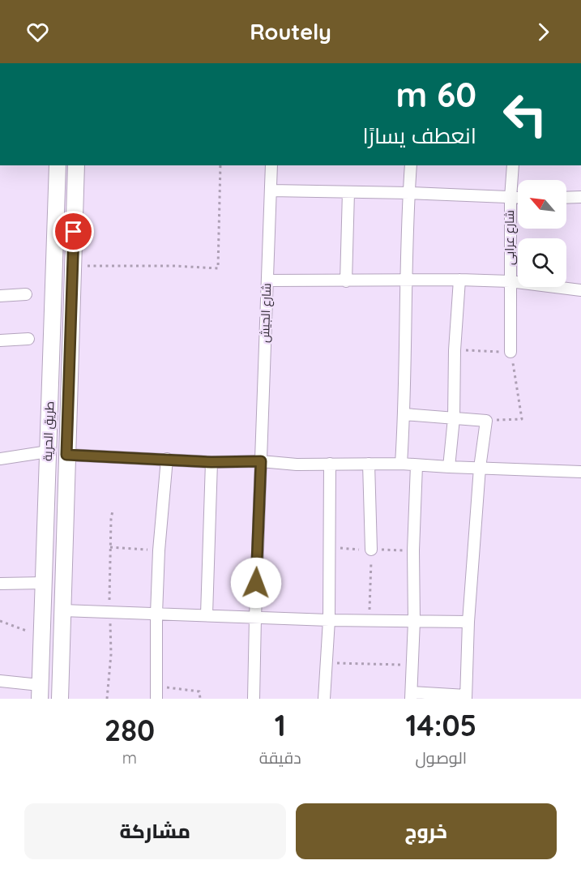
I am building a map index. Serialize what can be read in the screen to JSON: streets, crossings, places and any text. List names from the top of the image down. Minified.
{"streets":{"main road":["طريق الحرية"],"street":["شارع عرابى","شارع الجيش"]},"north":"top left","page":{"header":"Routely","turn":["60 m","انعطف يسارًا"],"eta":["14:05","الوصول","1","دقيقة","280","m"],"buttons":["خروج","مشاركة"]}}
